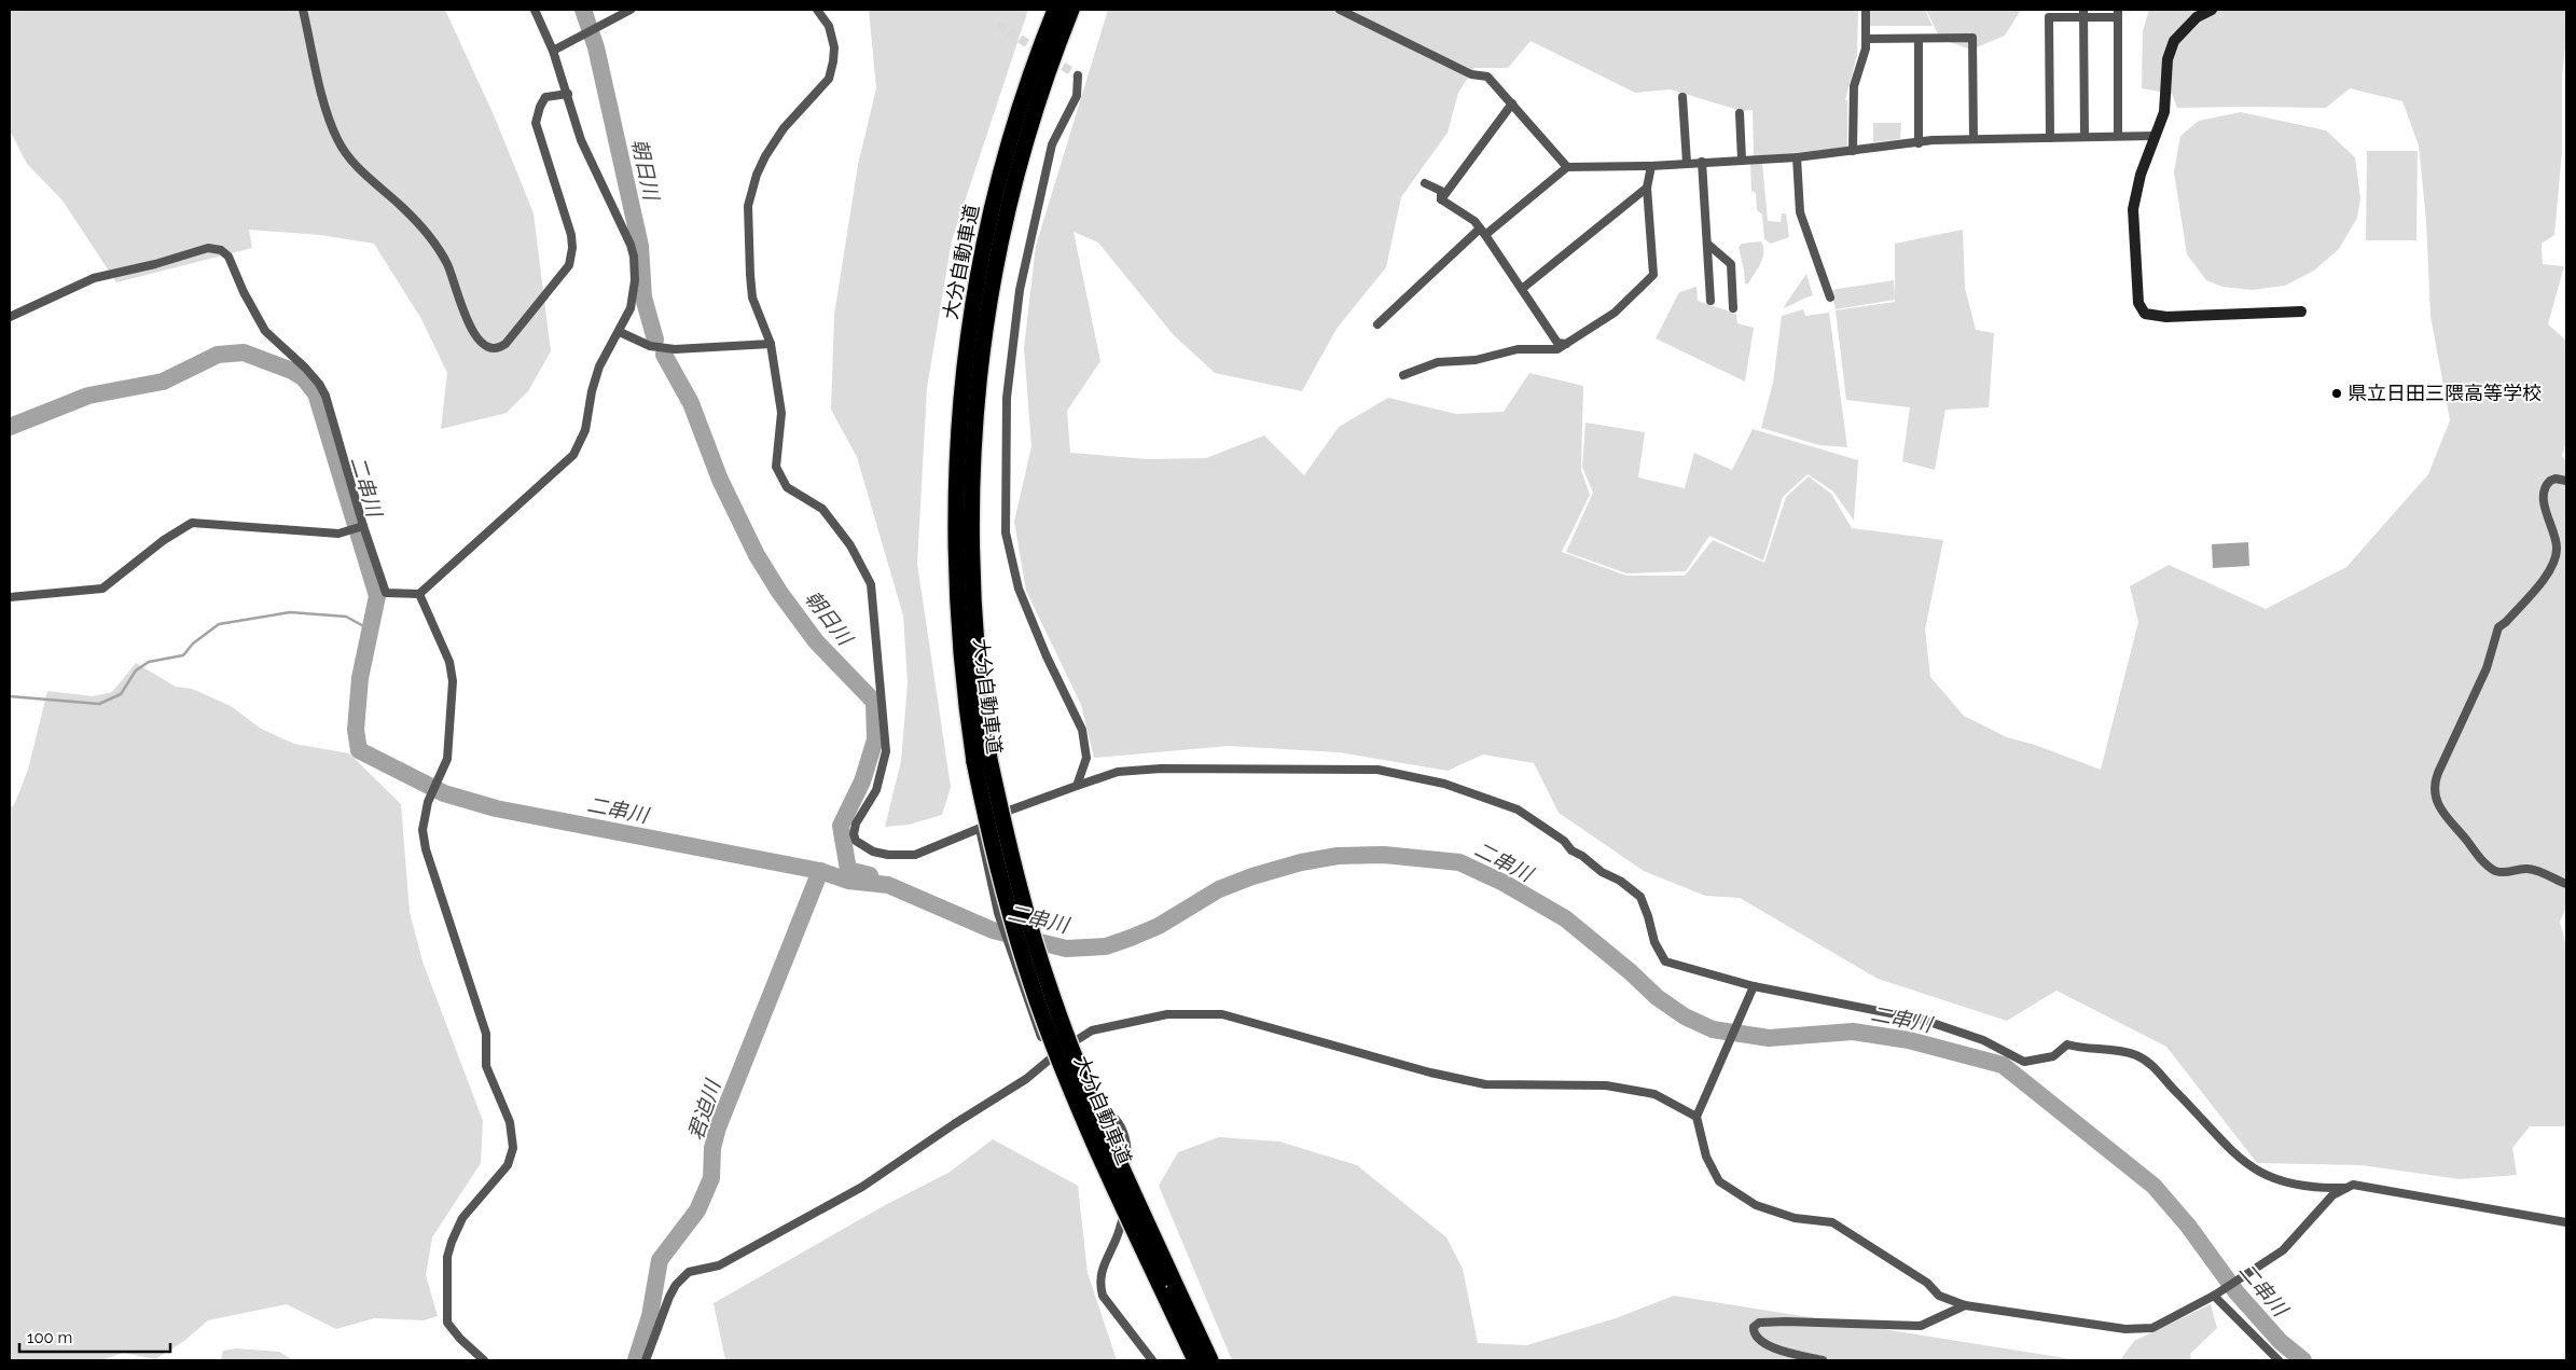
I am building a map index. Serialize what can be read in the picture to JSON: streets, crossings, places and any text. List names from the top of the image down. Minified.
{"streets":{"highway":["大分自動車道"]},"water":["朝日川","二串川","君迫川"],"places":["県立日田三隈高等学校"],"scale_bar":"100 m"}
